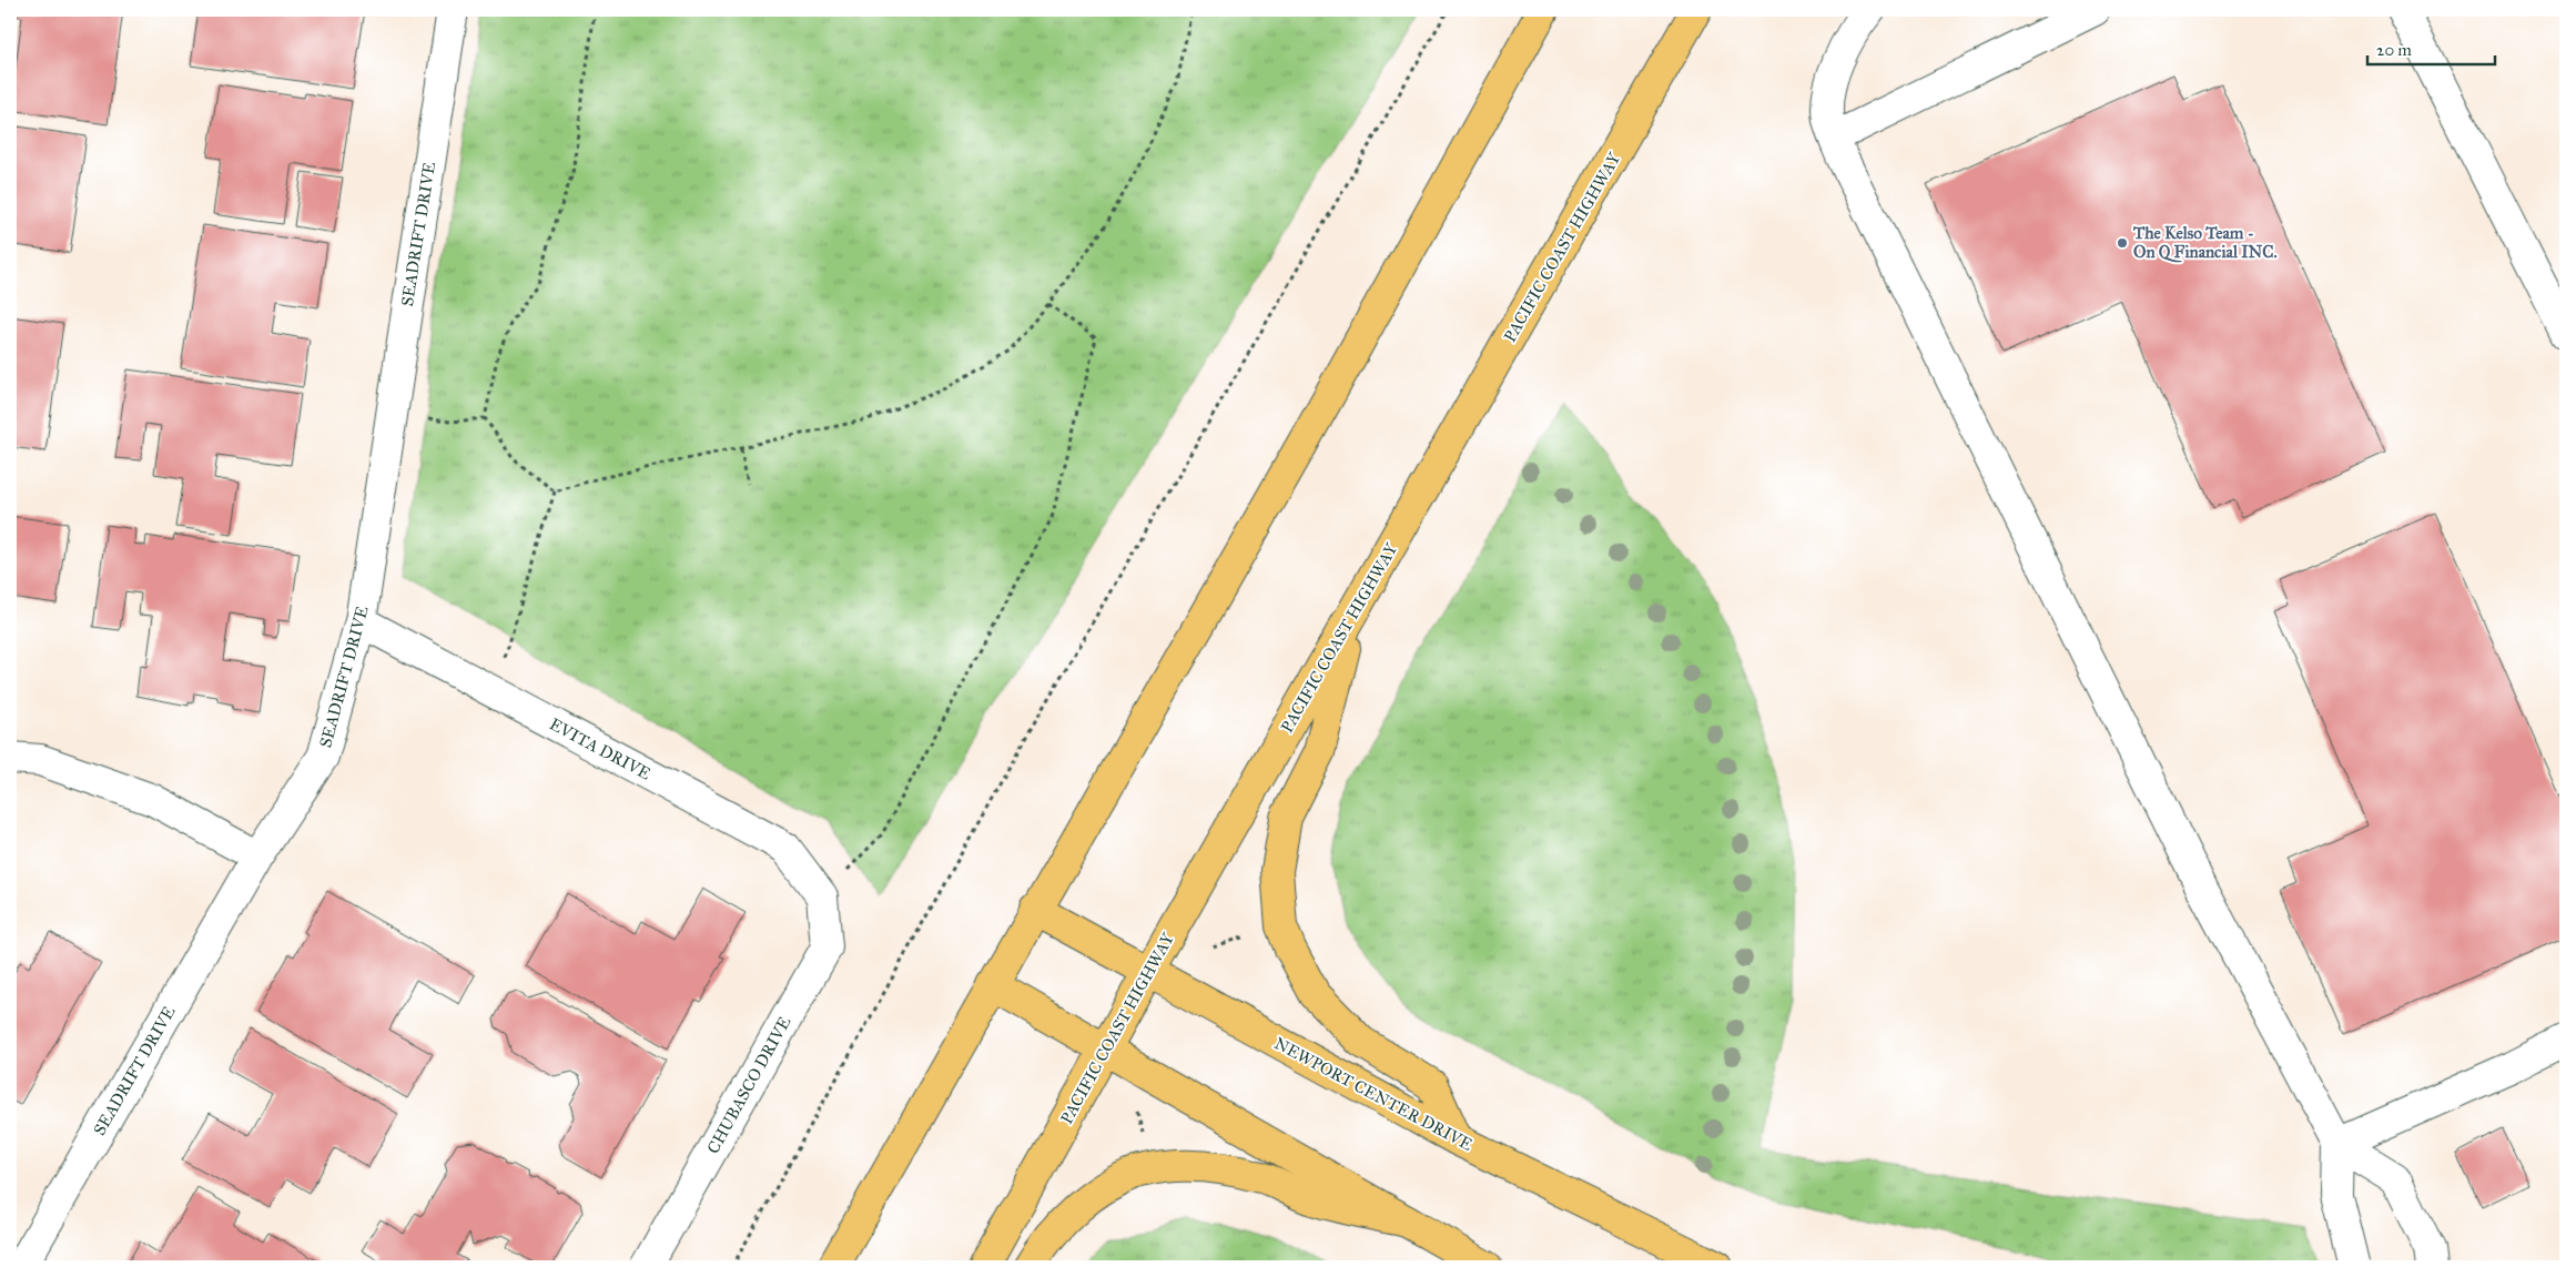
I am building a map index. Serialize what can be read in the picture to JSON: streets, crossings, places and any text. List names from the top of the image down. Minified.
{"streets":{"main road":["PACIFIC COAST HIGHWAY","NEWPORT CENTER DRIVE"],"street":["SEADRIFT DRIVE","EVITA DRIVE","CHUBASCO DRIVE"]},"crossings":[["SEADRIFT DRIVE","EVITA DRIVE"],["PACIFIC COAST HIGHWAY","NEWPORT CENTER DRIVE"],["EVITA DRIVE","CHUBASCO DRIVE"]],"places":["The Kelso Team - On Q Financial INC."],"scale_bar":"20 m"}
